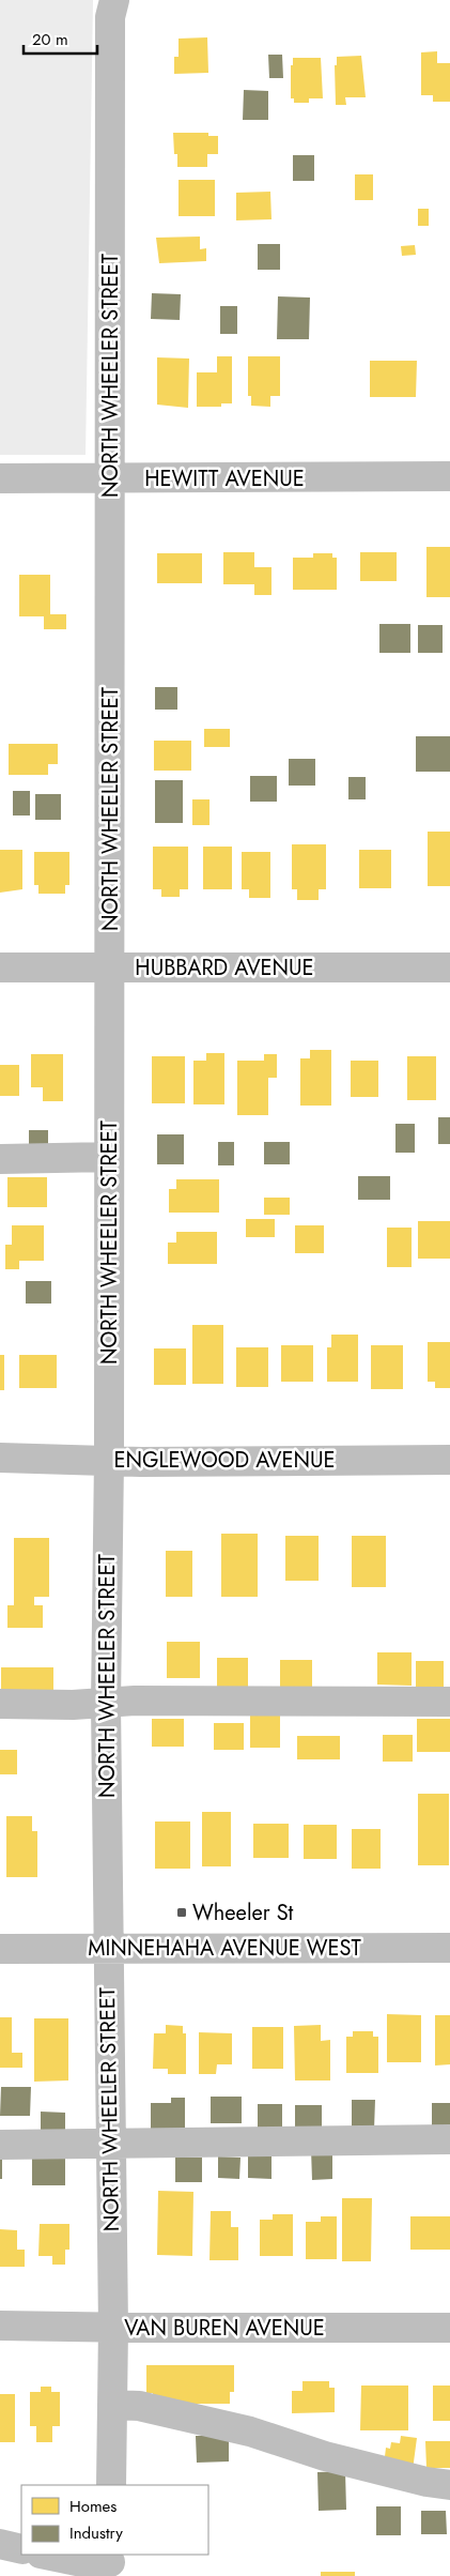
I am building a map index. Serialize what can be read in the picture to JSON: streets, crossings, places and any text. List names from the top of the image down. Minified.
{"streets":{"street":["NORTH WHEELER STREET","HEWITT AVENUE","HUBBARD AVENUE","ENGLEWOOD AVENUE","MINNEHAHA AVENUE WEST","VAN BUREN AVENUE"]},"crossings":[["NORTH WHEELER STREET","HEWITT AVENUE"],["NORTH WHEELER STREET","HUBBARD AVENUE"],["NORTH WHEELER STREET","ENGLEWOOD AVENUE"],["NORTH WHEELER STREET","MINNEHAHA AVENUE WEST"],["NORTH WHEELER STREET","VAN BUREN AVENUE"]],"places":{"transit":["Wheeler St"]},"legend":["Homes","Industry"],"scale_bar":"20 m"}
